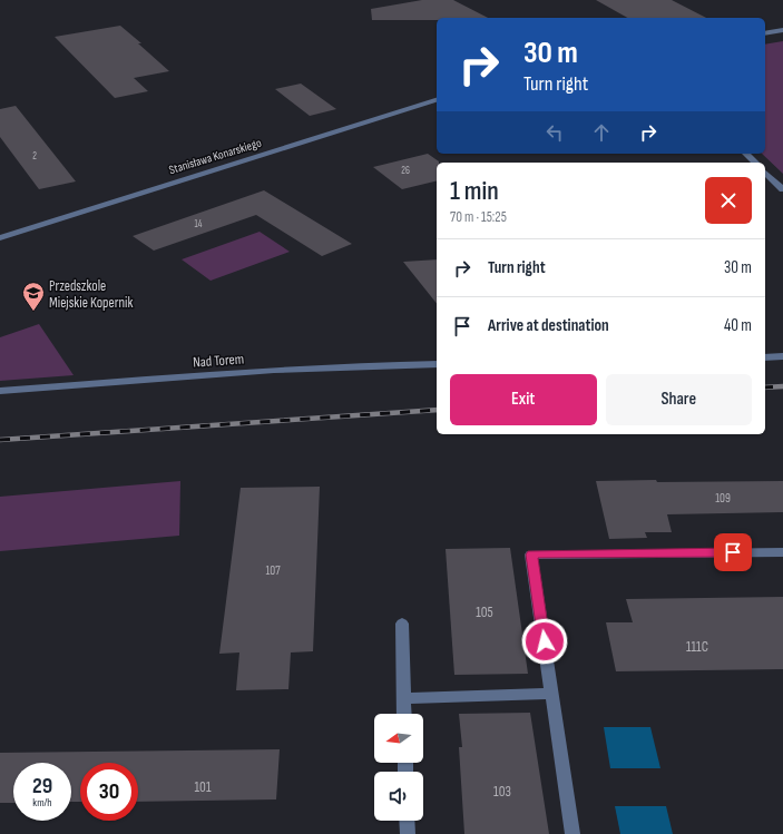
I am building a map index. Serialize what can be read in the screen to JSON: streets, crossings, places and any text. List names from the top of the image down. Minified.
{"streets":{"street":["Stanisława Konarskiego","Nad Torem"]},"places":{"school or university":["Przedszkole Miejskie Kopernik"]},"house_numbers":["2","26","14","109","107","105","111C","101","103"],"north":"left","page":{"turn":["30 m","Turn right"],"heading":["1 min","70 m · 15:25"],"list":[{"name":"Turn right","value":"30 m"},{"name":"Arrive at destination","value":"40 m"}],"buttons":["Exit","Share"],"speed":"29 km/h","limit":"30"}}
